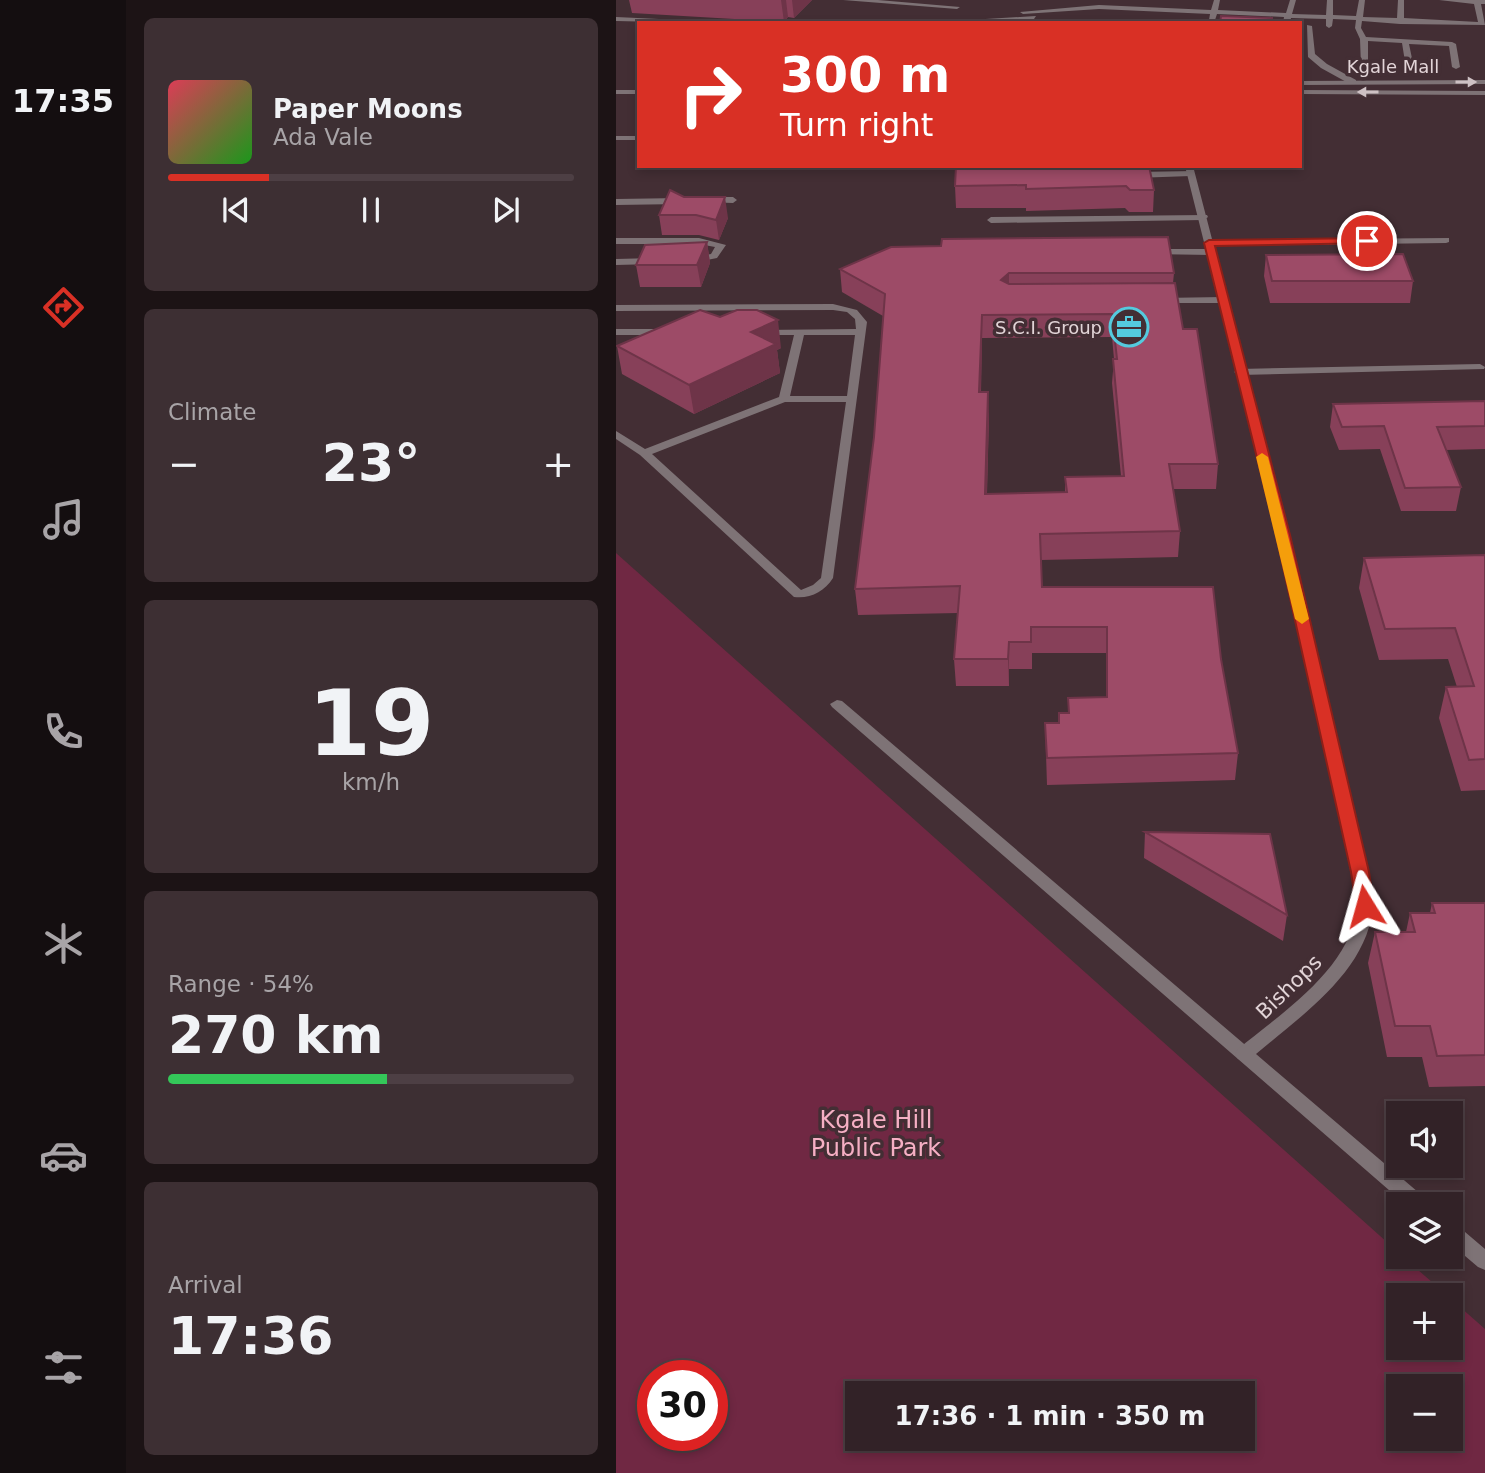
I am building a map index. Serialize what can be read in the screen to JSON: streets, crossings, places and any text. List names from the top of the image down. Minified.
{"streets":{"street":["Kgale Mall","Bishops"]},"parks":["Kgale Hill Public Park"],"places":{"office":["S.C.I. Group"]},"page":{"tabs":"17:35","turn":["300 m","Turn right"],"song":["Paper Moons","Ada Vale"],"tile":["Climate",["19","km/h"],["Range · 54%","270 km"],["Arrival","17:36"]],"heat":["−","23°","+"],"map_buttons":["+","−"],"limit":"30","trip":"17:36 · 1 min · 350 m"}}
